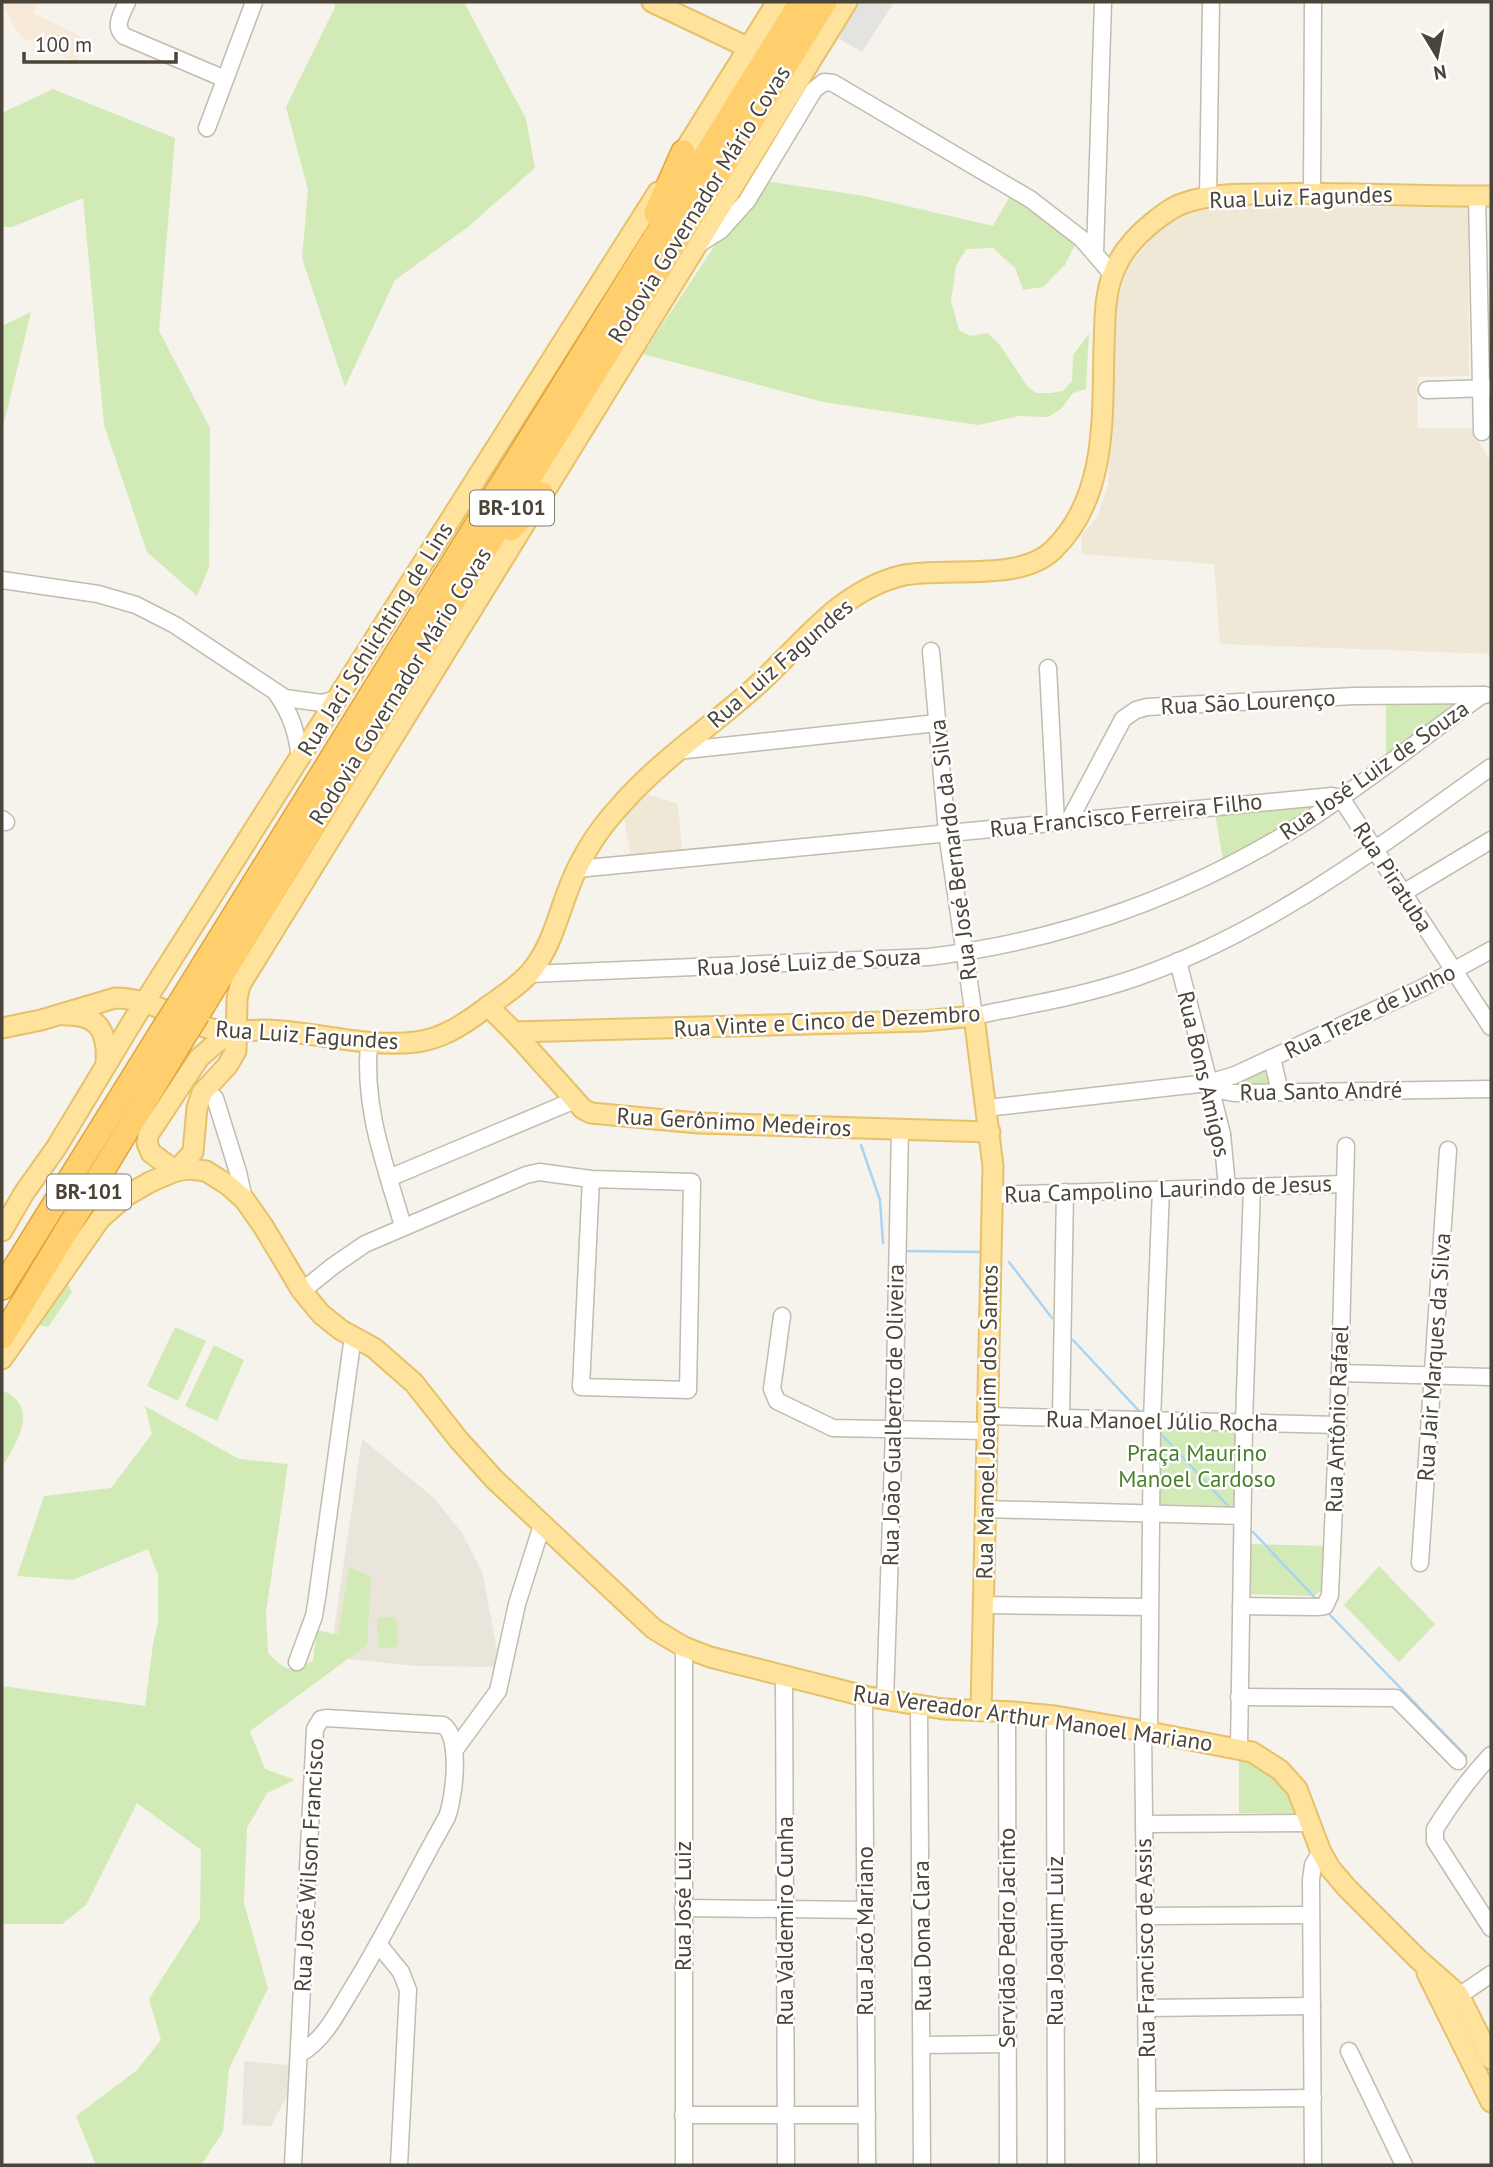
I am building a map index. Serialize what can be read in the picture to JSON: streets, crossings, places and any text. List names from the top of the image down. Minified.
{"streets":{"highway":["Rodovia Governador Mário Covas","BR-101"],"main road":["Rua Luiz Fagundes","Rua Jaci Schlichting de Lins","Rua José Bernardo da Silva","Rua Vinte e Cinco de Dezembro","Rua Gerônimo Medeiros","Rua Manoel Joaquim dos Santos","Rua Vereador Arthur Manoel Mariano"],"street":["Rua São Lourenço","Rua José Luiz de Souza","Rua Francisco Ferreira Filho","Rua Piratuba","Rua Treze de Junho","Rua Bons Amigos","Rua Santo André","Rua Campolino Laurindo de Jesus","Rua Jair Marques da Silva","Rua João Gualberto de Oliveira","Rua Antônio Rafael","Rua Manoel Júlio Rocha","Rua José Wilson Francisco","Rua José Luiz","Rua Valdemiro Cunha","Rua Jacó Mariano","Rua Dona Clara","Servidão Pedro Jacinto","Rua Joaquim Luiz","Rua Francisco de Assis"]},"crossings":[["Rua Luiz Fagundes","Rua Jaci Schlichting de Lins"],["Rua Luiz Fagundes","Rua José Luiz de Souza"],["Rua Luiz Fagundes","Rua Francisco Ferreira Filho"],["Rua São Lourenço","Rua José Luiz de Souza"],["Rua São Lourenço","Rua Francisco Ferreira Filho"],["Rua José Luiz de Souza","Rua Francisco Ferreira Filho"],["Rua José Luiz de Souza","Rua José Bernardo da Silva"],["Rua José Luiz de Souza","Rua Piratuba"],["Rua Francisco Ferreira Filho","Rua José Bernardo da Silva"],["Rua Francisco Ferreira Filho","Rua Piratuba"],["Rua José Bernardo da Silva","Rua Vinte e Cinco de Dezembro"],["Rua José Bernardo da Silva","Rua Santo André"],["Rua José Bernardo da Silva","Rua Gerônimo Medeiros"],["Rua José Bernardo da Silva","Rua Manoel Joaquim dos Santos"],["Rua Piratuba","Rua Treze de Junho"],["Rua Piratuba","Rua Vinte e Cinco de Dezembro"],["Rua Treze de Junho","Rua Bons Amigos"],["Rua Treze de Junho","Rua Santo André"],["Rua Vinte e Cinco de Dezembro","Rua Bons Amigos"],["Rua Vinte e Cinco de Dezembro","Rua Gerônimo Medeiros"],["Rua Bons Amigos","Rua Santo André"],["Rua Bons Amigos","Rua Campolino Laurindo de Jesus"],["Rua Gerônimo Medeiros","Rua João Gualberto de Oliveira"],["Rua Gerônimo Medeiros","Rua Manoel Joaquim dos Santos"],["Rua Campolino Laurindo de Jesus","Rua Antônio Rafael"],["Rua Campolino Laurindo de Jesus","Rua Manoel Joaquim dos Santos"],["Rua Campolino Laurindo de Jesus","Rua Francisco de Assis"],["Rua João Gualberto de Oliveira","Rua Manoel Júlio Rocha"],["Rua João Gualberto de Oliveira","Rua Vereador Arthur Manoel Mariano"],["Rua Antônio Rafael","Rua Manoel Júlio Rocha"],["Rua Manoel Júlio Rocha","Rua Manoel Joaquim dos Santos"],["Rua Manoel Júlio Rocha","Rua Francisco de Assis"],["Rua Manoel Joaquim dos Santos","Rua Vereador Arthur Manoel Mariano"],["Rua Vereador Arthur Manoel Mariano","Rua José Luiz"],["Rua Vereador Arthur Manoel Mariano","Rua Valdemiro Cunha"],["Rua Vereador Arthur Manoel Mariano","Rua Jacó Mariano"],["Rua Vereador Arthur Manoel Mariano","Rua Dona Clara"],["Rua Vereador Arthur Manoel Mariano","Servidão Pedro Jacinto"],["Rua Vereador Arthur Manoel Mariano","Rua Joaquim Luiz"],["Rua Vereador Arthur Manoel Mariano","Rua Francisco de Assis"]],"parks":["Praça Maurino Manoel Cardoso"],"scale_bar":"100 m","north":"bottom"}
